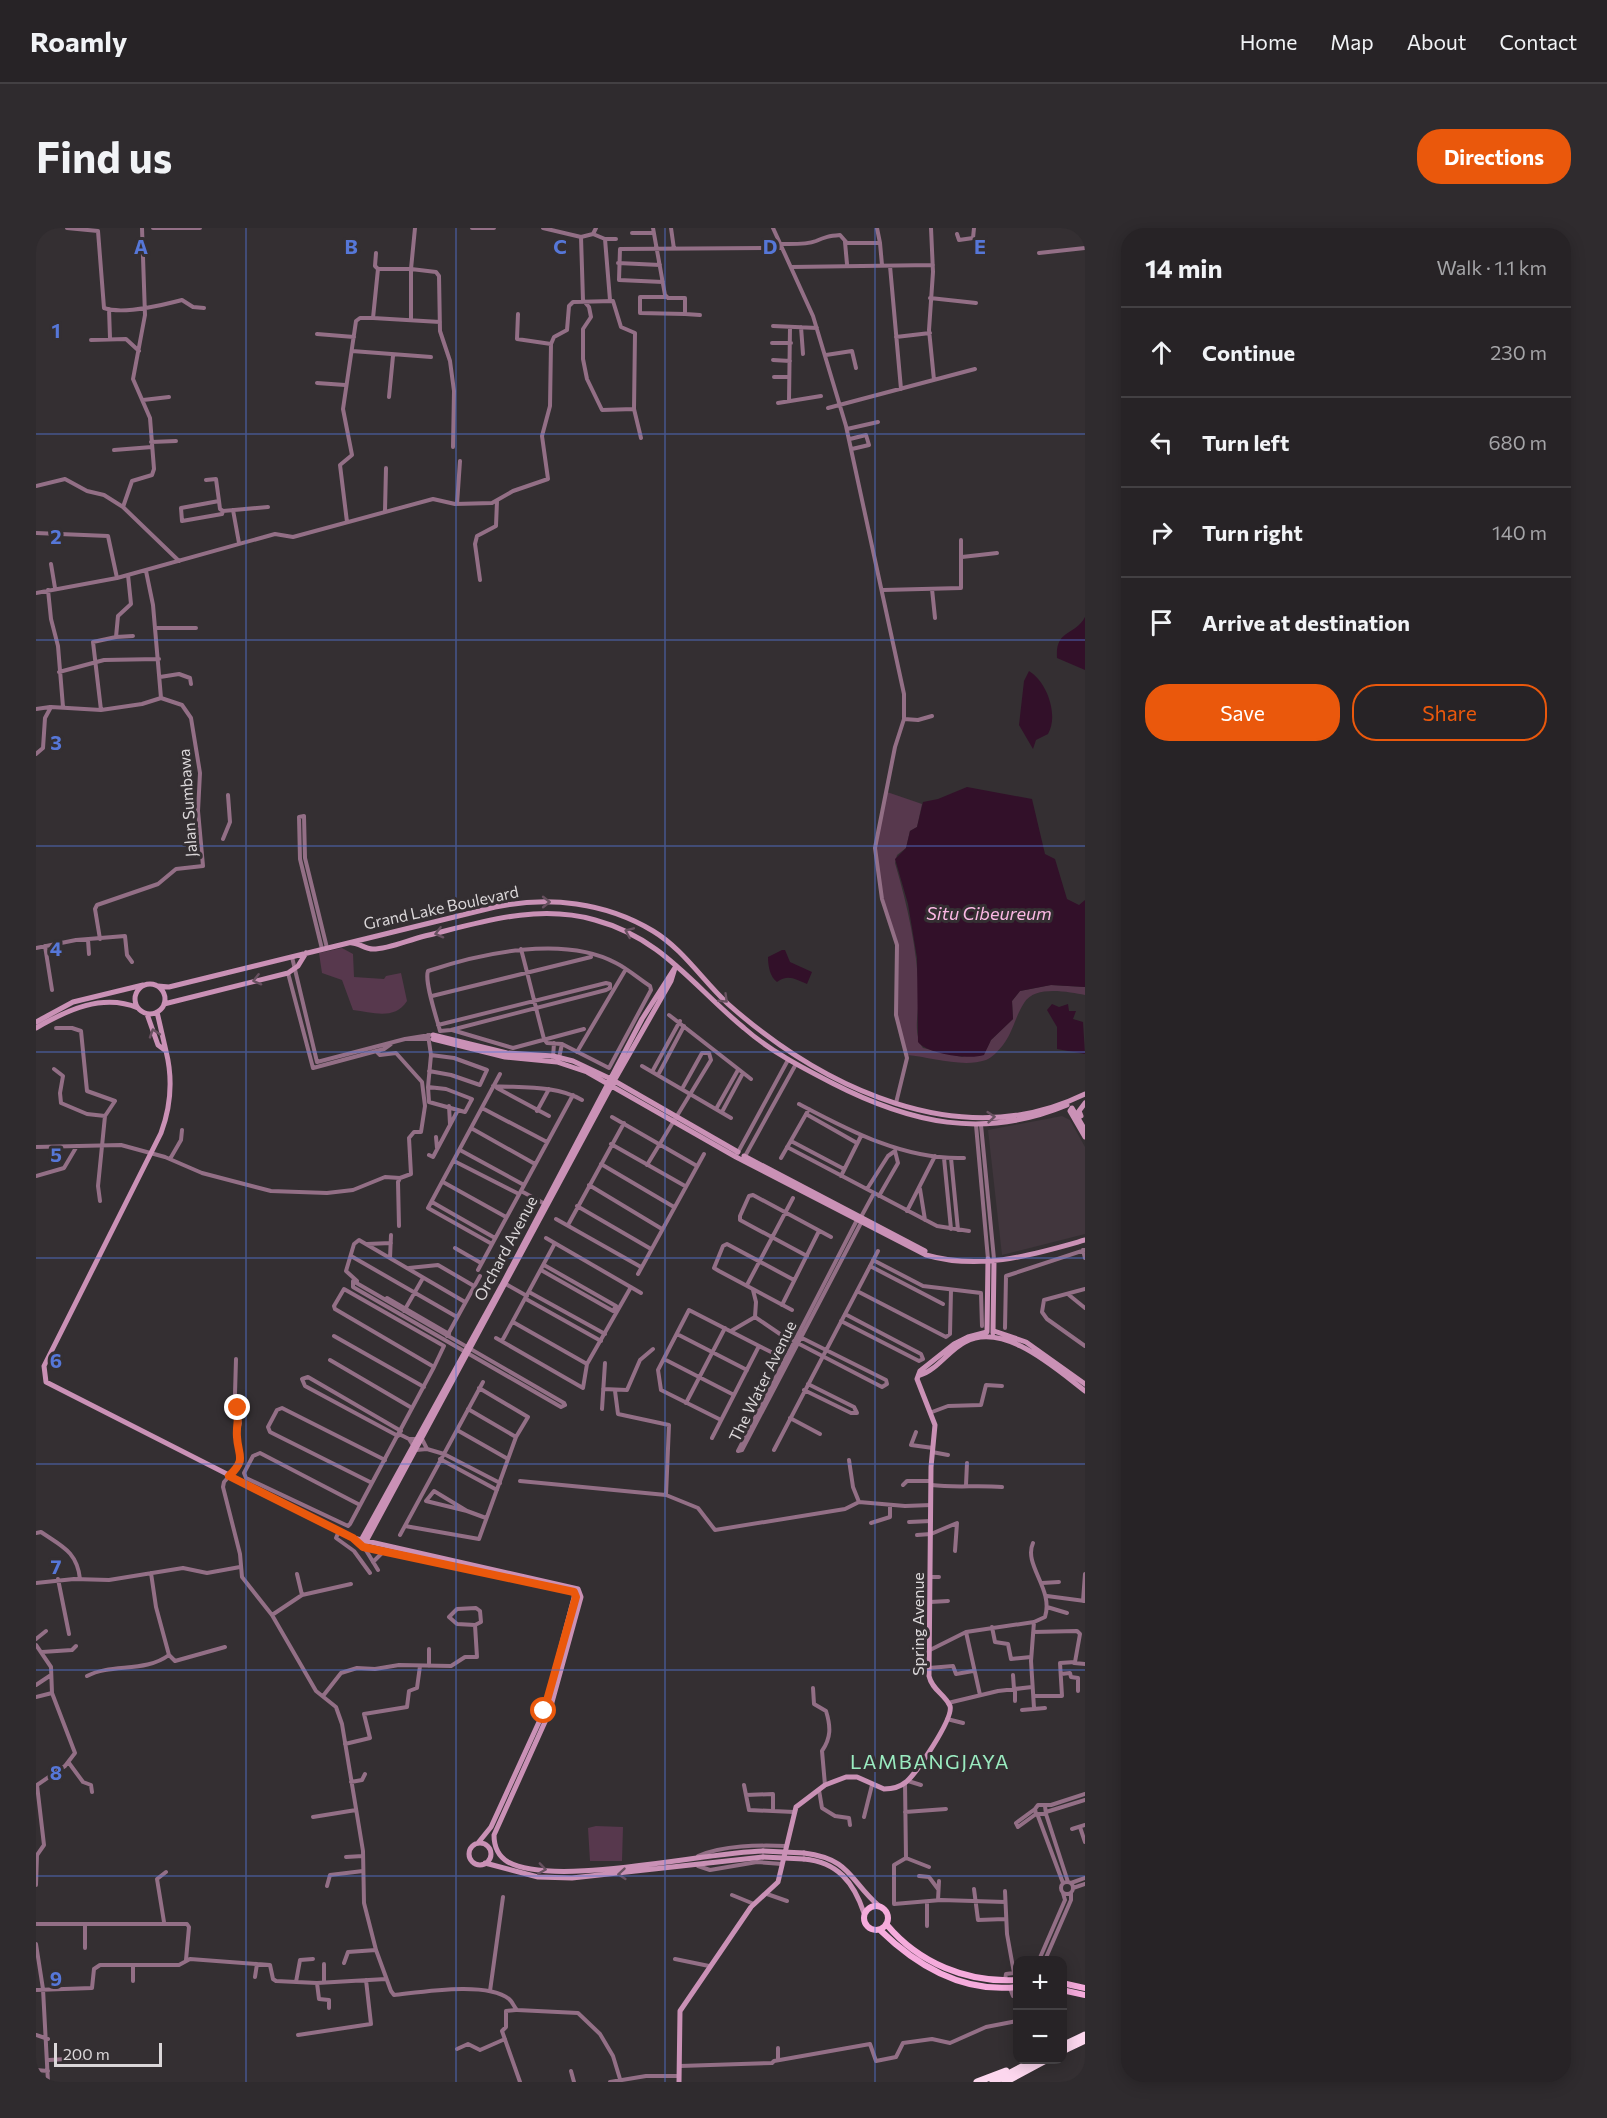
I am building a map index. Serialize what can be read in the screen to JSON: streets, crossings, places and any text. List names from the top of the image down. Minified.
{"streets":{"street":["Jalan Sumbawa","Grand Lake Boulevard","Orchard Avenue","The Water Avenue","Spring Avenue"]},"crossings":[["Grand Lake Boulevard","Orchard Avenue"]],"districts":["LAMBANGJAYA"],"water":["Situ Cibeureum"],"scale_bar":"200 m","page":{"header":"Roamly","nav":["Home","Map","About","Contact"],"buttons":["Directions",["Save","Share"]],"title":"Find us","heading":["14 min","Walk · 1.1 km"],"list":[["Continue","230 m"],["Turn left","680 m"],["Turn right","140 m"],"Arrive at destination"],"map_buttons":["+","−"],"scale":"200 m"},"grid":{"columns":["A","B","C","D","E"],"rows":["1","2","3","4","5","6","7","8","9"]}}
